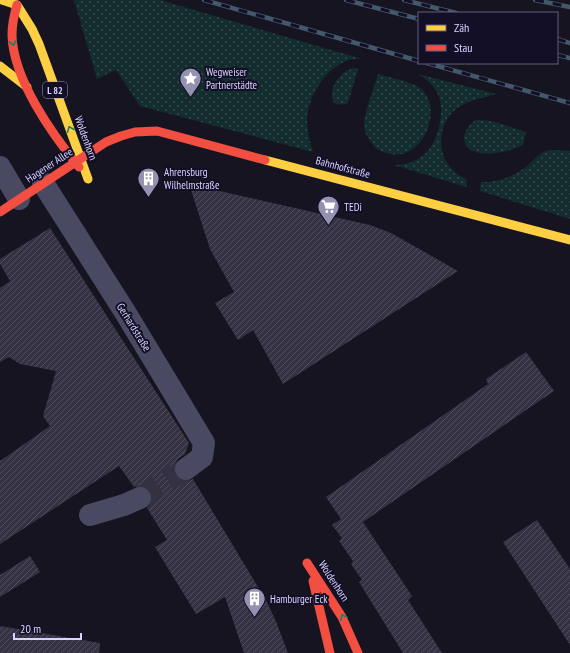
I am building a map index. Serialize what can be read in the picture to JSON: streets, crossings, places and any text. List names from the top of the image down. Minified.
{"streets":{"main road":["L 82","Woldenhorn","Hagener Allee","Bahnhofstraße"],"street":["Gerhardstraße"]},"crossings":[["Hagener Allee","Bahnhofstraße"],["Hagener Allee","Gerhardstraße"]],"places":{"place":["Wegweiser Partnerstädte"],"building":["Ahrensburg Wilhelmstraße","Hamburger Eck"],"supermarket":["TEDi"]},"legend":["Zäh","Stau"],"scale_bar":"20 m"}
